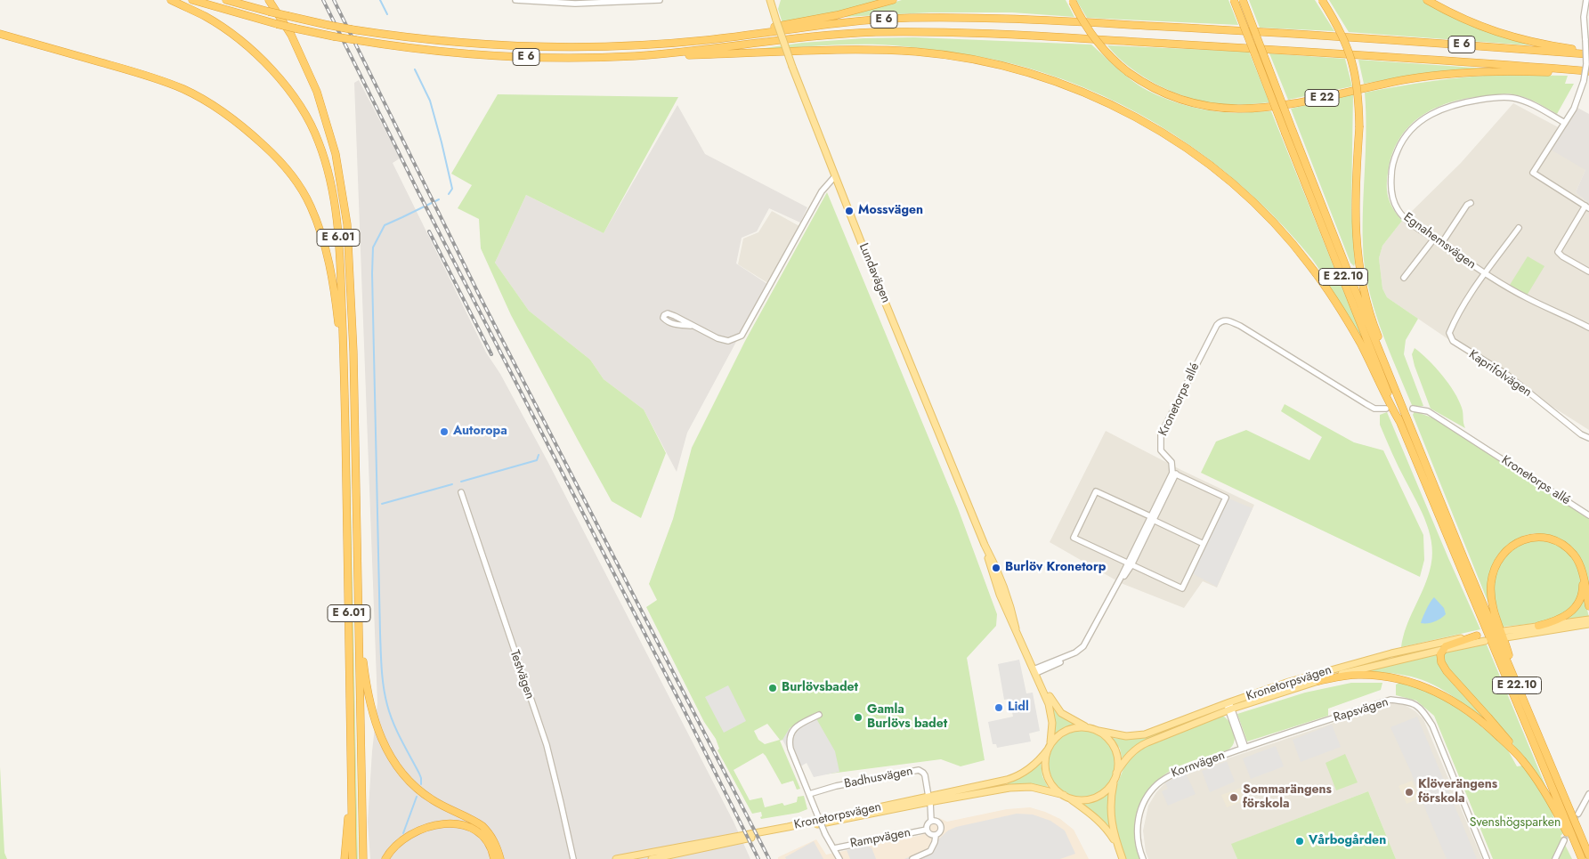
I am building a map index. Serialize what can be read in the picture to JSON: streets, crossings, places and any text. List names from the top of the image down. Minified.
{"streets":{"highway":["E 6","E 22","E 6.01","E 22.10"],"main road":["Lundavägen","Kronetorpsvägen"],"street":["Egnahemsvägen","Kaprifolvägen","Kronetorps allé","Testvägen","Rapsvägen","Kornvägen","Badhusvägen","Rampvägen"]},"crossings":[["Egnahemsvägen","Kaprifolvägen"],["Lundavägen","Kronetorpsvägen"],["Kronetorpsvägen","Badhusvägen"],["Kronetorpsvägen","Rampvägen"],["Rapsvägen","Kornvägen"],["Badhusvägen","Rampvägen"]],"parks":["Svenshögsparken"],"places":["Mossvägen","Autoropa","Burlöv Kronetorp","Burlövsbadet","Lidl","Gamla Burlövs badet","Klöverängens förskola","Sommarängens förskola","Vårbogården"]}
